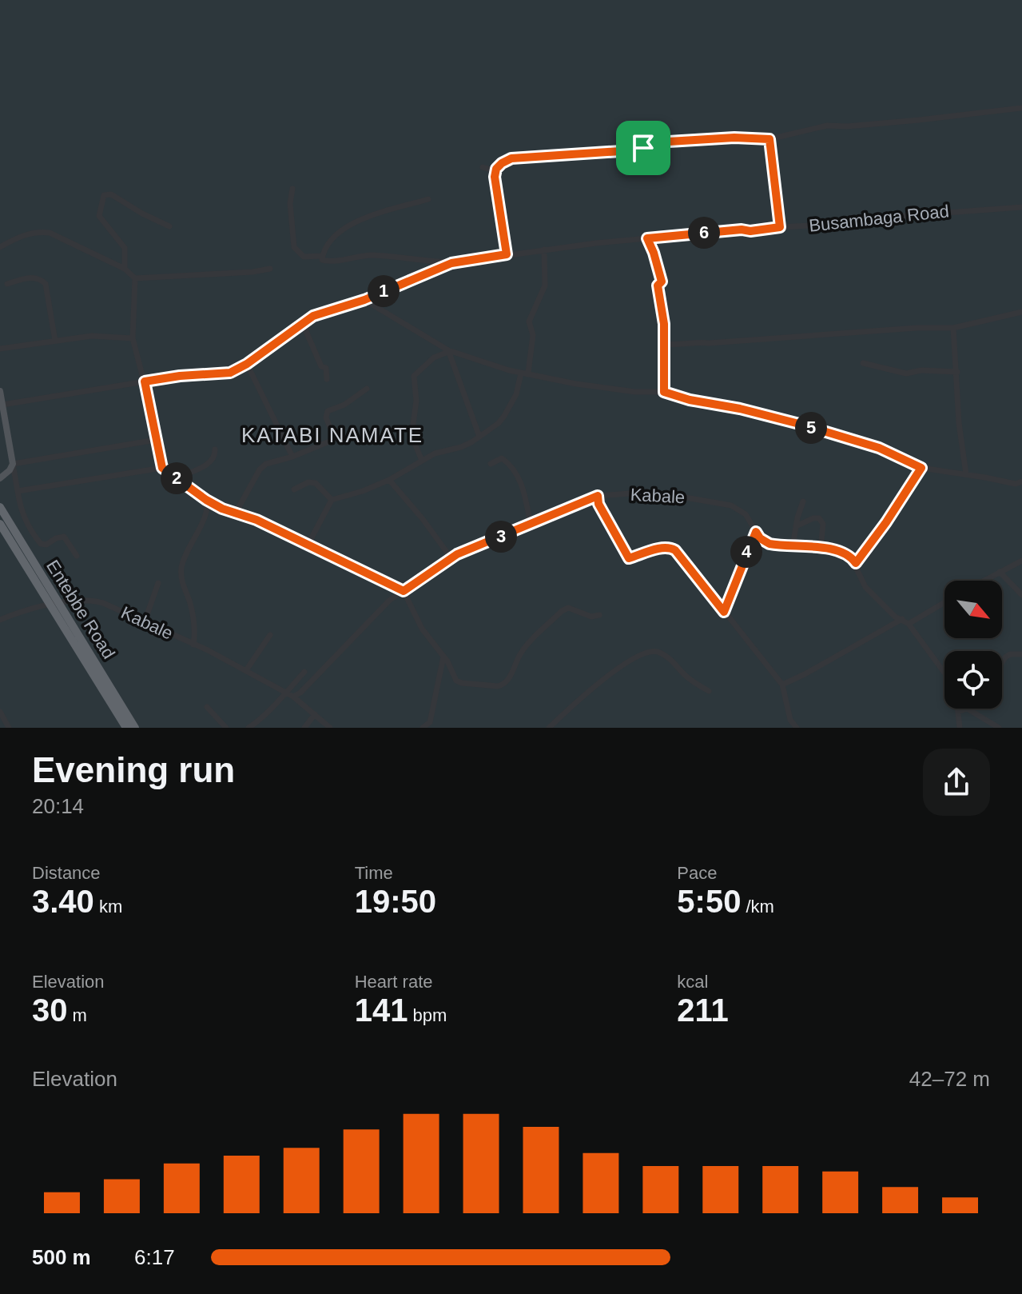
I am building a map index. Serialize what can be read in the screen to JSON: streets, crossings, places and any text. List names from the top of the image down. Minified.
{"streets":{"highway":["Entebbe Road"],"street":["Busambaga Road","Kabale"]},"crossings":[["Kabale","Entebbe Road"]],"districts":["KATABI NAMATE"],"north":"bottom right","page":{"pins":["6","1","5","2","3","4"],"heading":["Evening run","20:14"],"stats":[["Distance","3.40 km"],["Time","19:50"],["Pace","5:50 /km"],["Elevation","30 m"],["Heart rate","141 bpm"],["kcal","211"]],"chart":["Elevation","42–72 m"],"list":[{"name":"500 m","note":"6:17"}]}}
